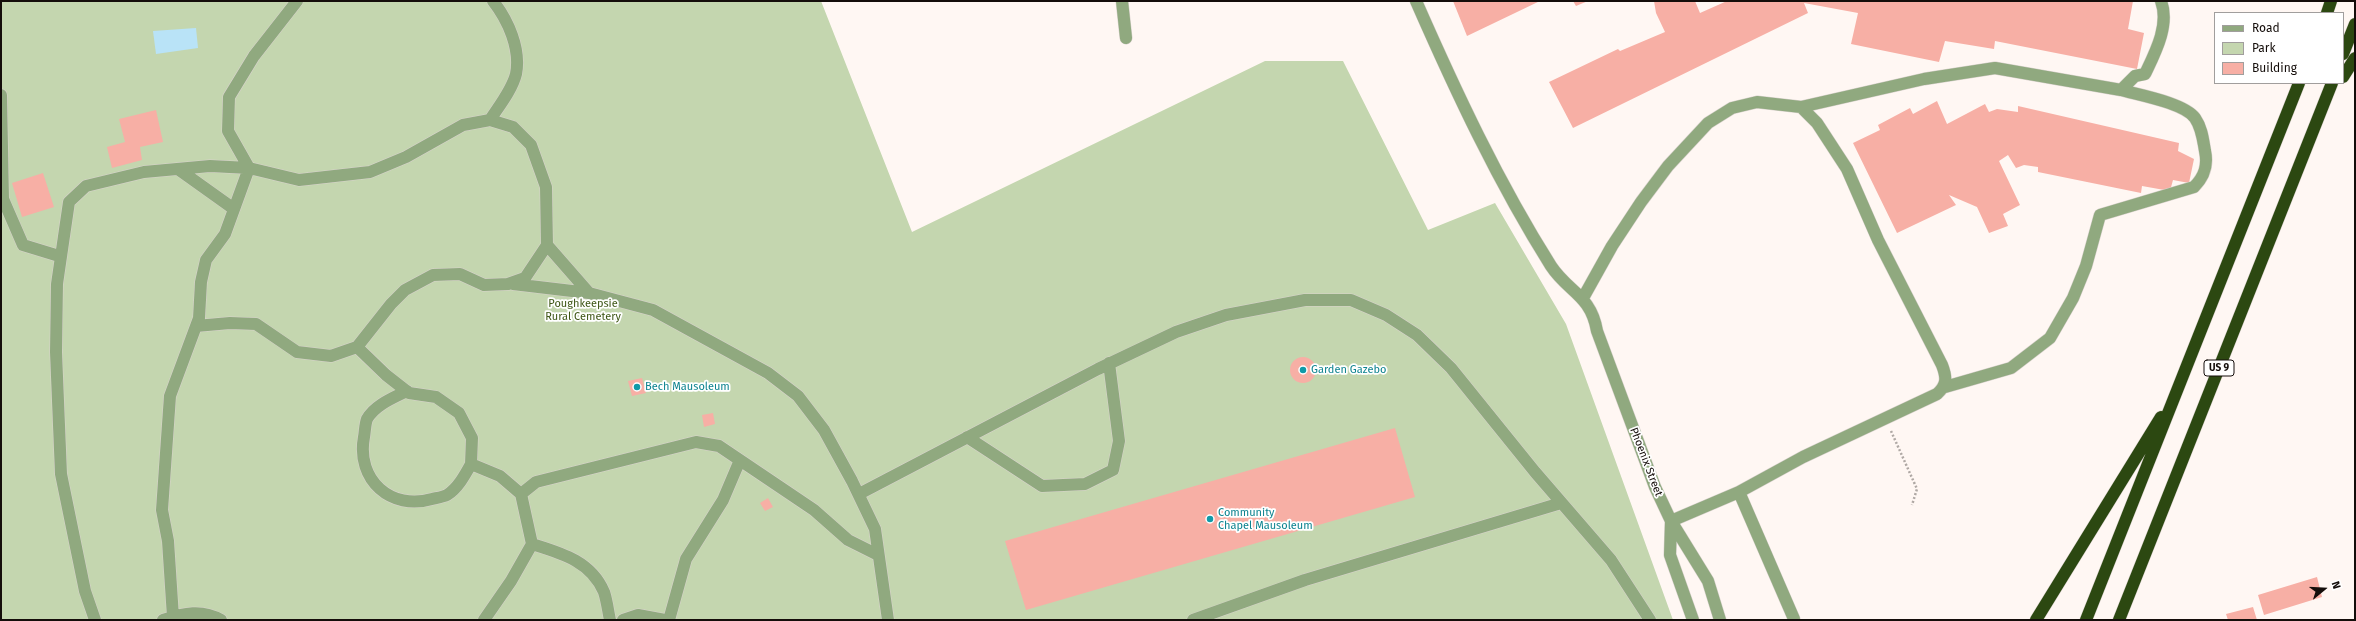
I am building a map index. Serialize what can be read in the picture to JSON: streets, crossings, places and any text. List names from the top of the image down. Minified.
{"streets":{"highway":["US 9"],"street":["Phoenix Street"]},"parks":["Poughkeepsie Rural Cemetery"],"places":["Garden Gazebo","Bech Mausoleum","Community Chapel Mausoleum"],"legend":["Road","Park","Building"],"north":"right"}
